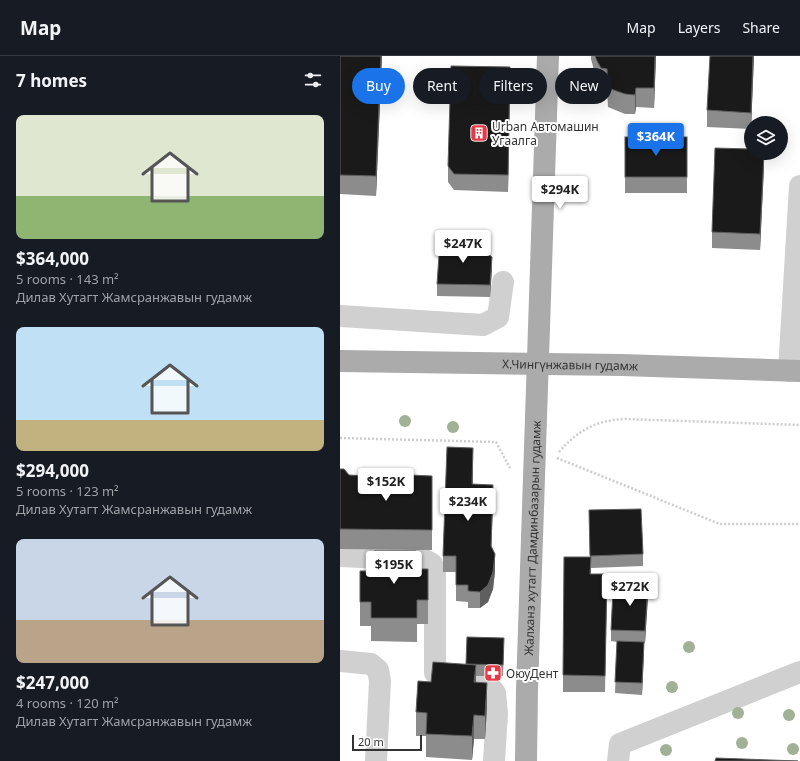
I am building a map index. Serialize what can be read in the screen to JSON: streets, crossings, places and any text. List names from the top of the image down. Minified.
{"streets":{"main road":["Х.Чингүнжавын гудамж","Жалханз хутагт Дамдинбазарын гудамж"]},"crossings":[["Х.Чингүнжавын гудамж","Жалханз хутагт Дамдинбазарын гудамж"]],"places":{"building":["Urban Автомашин Угаалга"],"pharmacy":["ОюуДент"]},"scale_bar":"20 m","page":{"header":"Map","nav":["Map","Layers","Share"],"heading":"7 homes","chip":["Buy","Rent","Filters","New"],"list":[{"name":"$364,000","note":"5 rooms · 143 m² · Дилав Хутагт Жамсранжавын гудамж"},{"name":"$294,000","note":"5 rooms · 123 m² · Дилав Хутагт Жамсранжавын гудамж"},{"name":"$247,000","note":"4 rooms · 120 m² · Дилав Хутагт Жамсранжавын гудамж"}],"price":["$364K","$294K","$247K","$152K","$234K","$195K","$272K"],"scale":"20 m"}}
